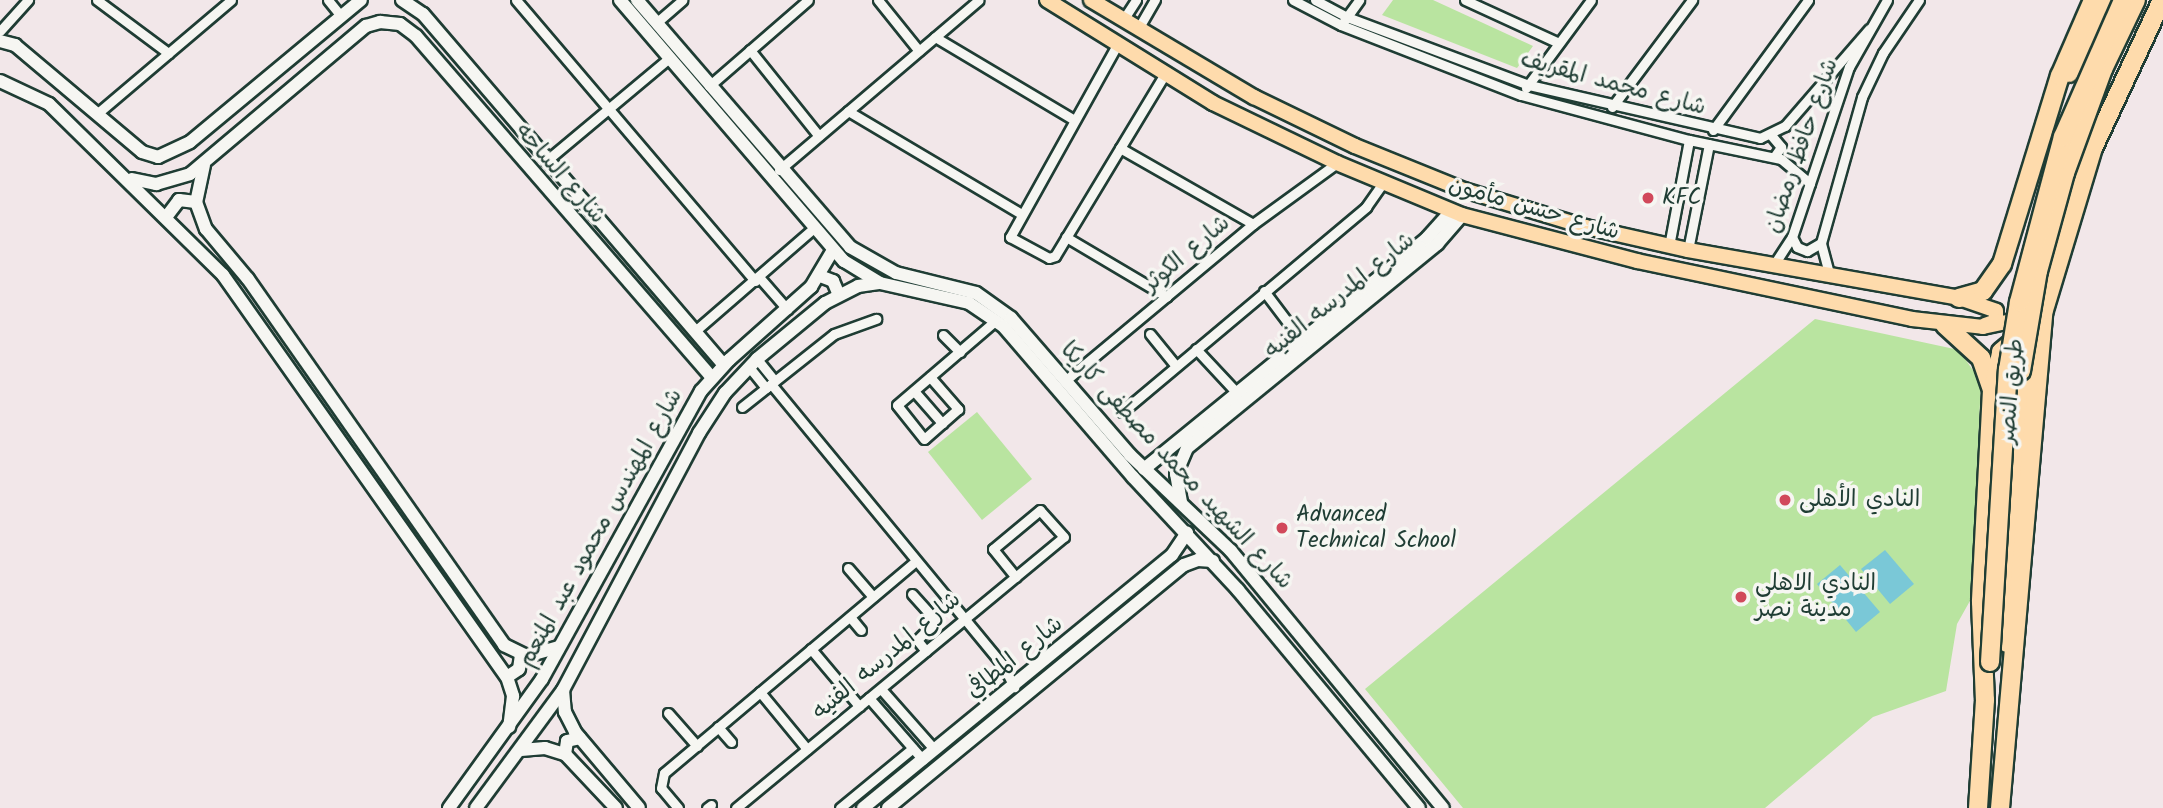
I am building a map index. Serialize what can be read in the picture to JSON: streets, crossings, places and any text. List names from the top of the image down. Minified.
{"streets":{"highway":["طريق النصر"],"main road":["شارع حسن مأمون"],"street":["شارع محمد المقريف","شارع حافظ رمضان","شارع الساحه","شارع الكوثر","شارع المدرسه الفنيه","شارع الشهيد محمد مصطفى كاريكا","شارع المهندس محمود عبد المنعم","شارع المطافي"]},"crossings":[["شارع محمد المقريف","شارع حافظ رمضان"],["شارع حافظ رمضان","شارع حسن مأمون"],["شارع الساحه","شارع المهندس محمود عبد المنعم"],["شارع حسن مأمون","شارع الكوثر"],["شارع حسن مأمون","شارع المدرسه الفنيه"],["شارع حسن مأمون","طريق النصر"],["شارع الكوثر","شارع الشهيد محمد مصطفى كاريكا"],["شارع المدرسه الفنيه","شارع الشهيد محمد مصطفى كاريكا"],["شارع الشهيد محمد مصطفى كاريكا","شارع المهندس محمود عبد المنعم"],["شارع الشهيد محمد مصطفى كاريكا","شارع المطافي"]],"places":["KFC","النادي الأهلى","Advanced Technical School","النادي الاهلي مدينة نصر"]}
